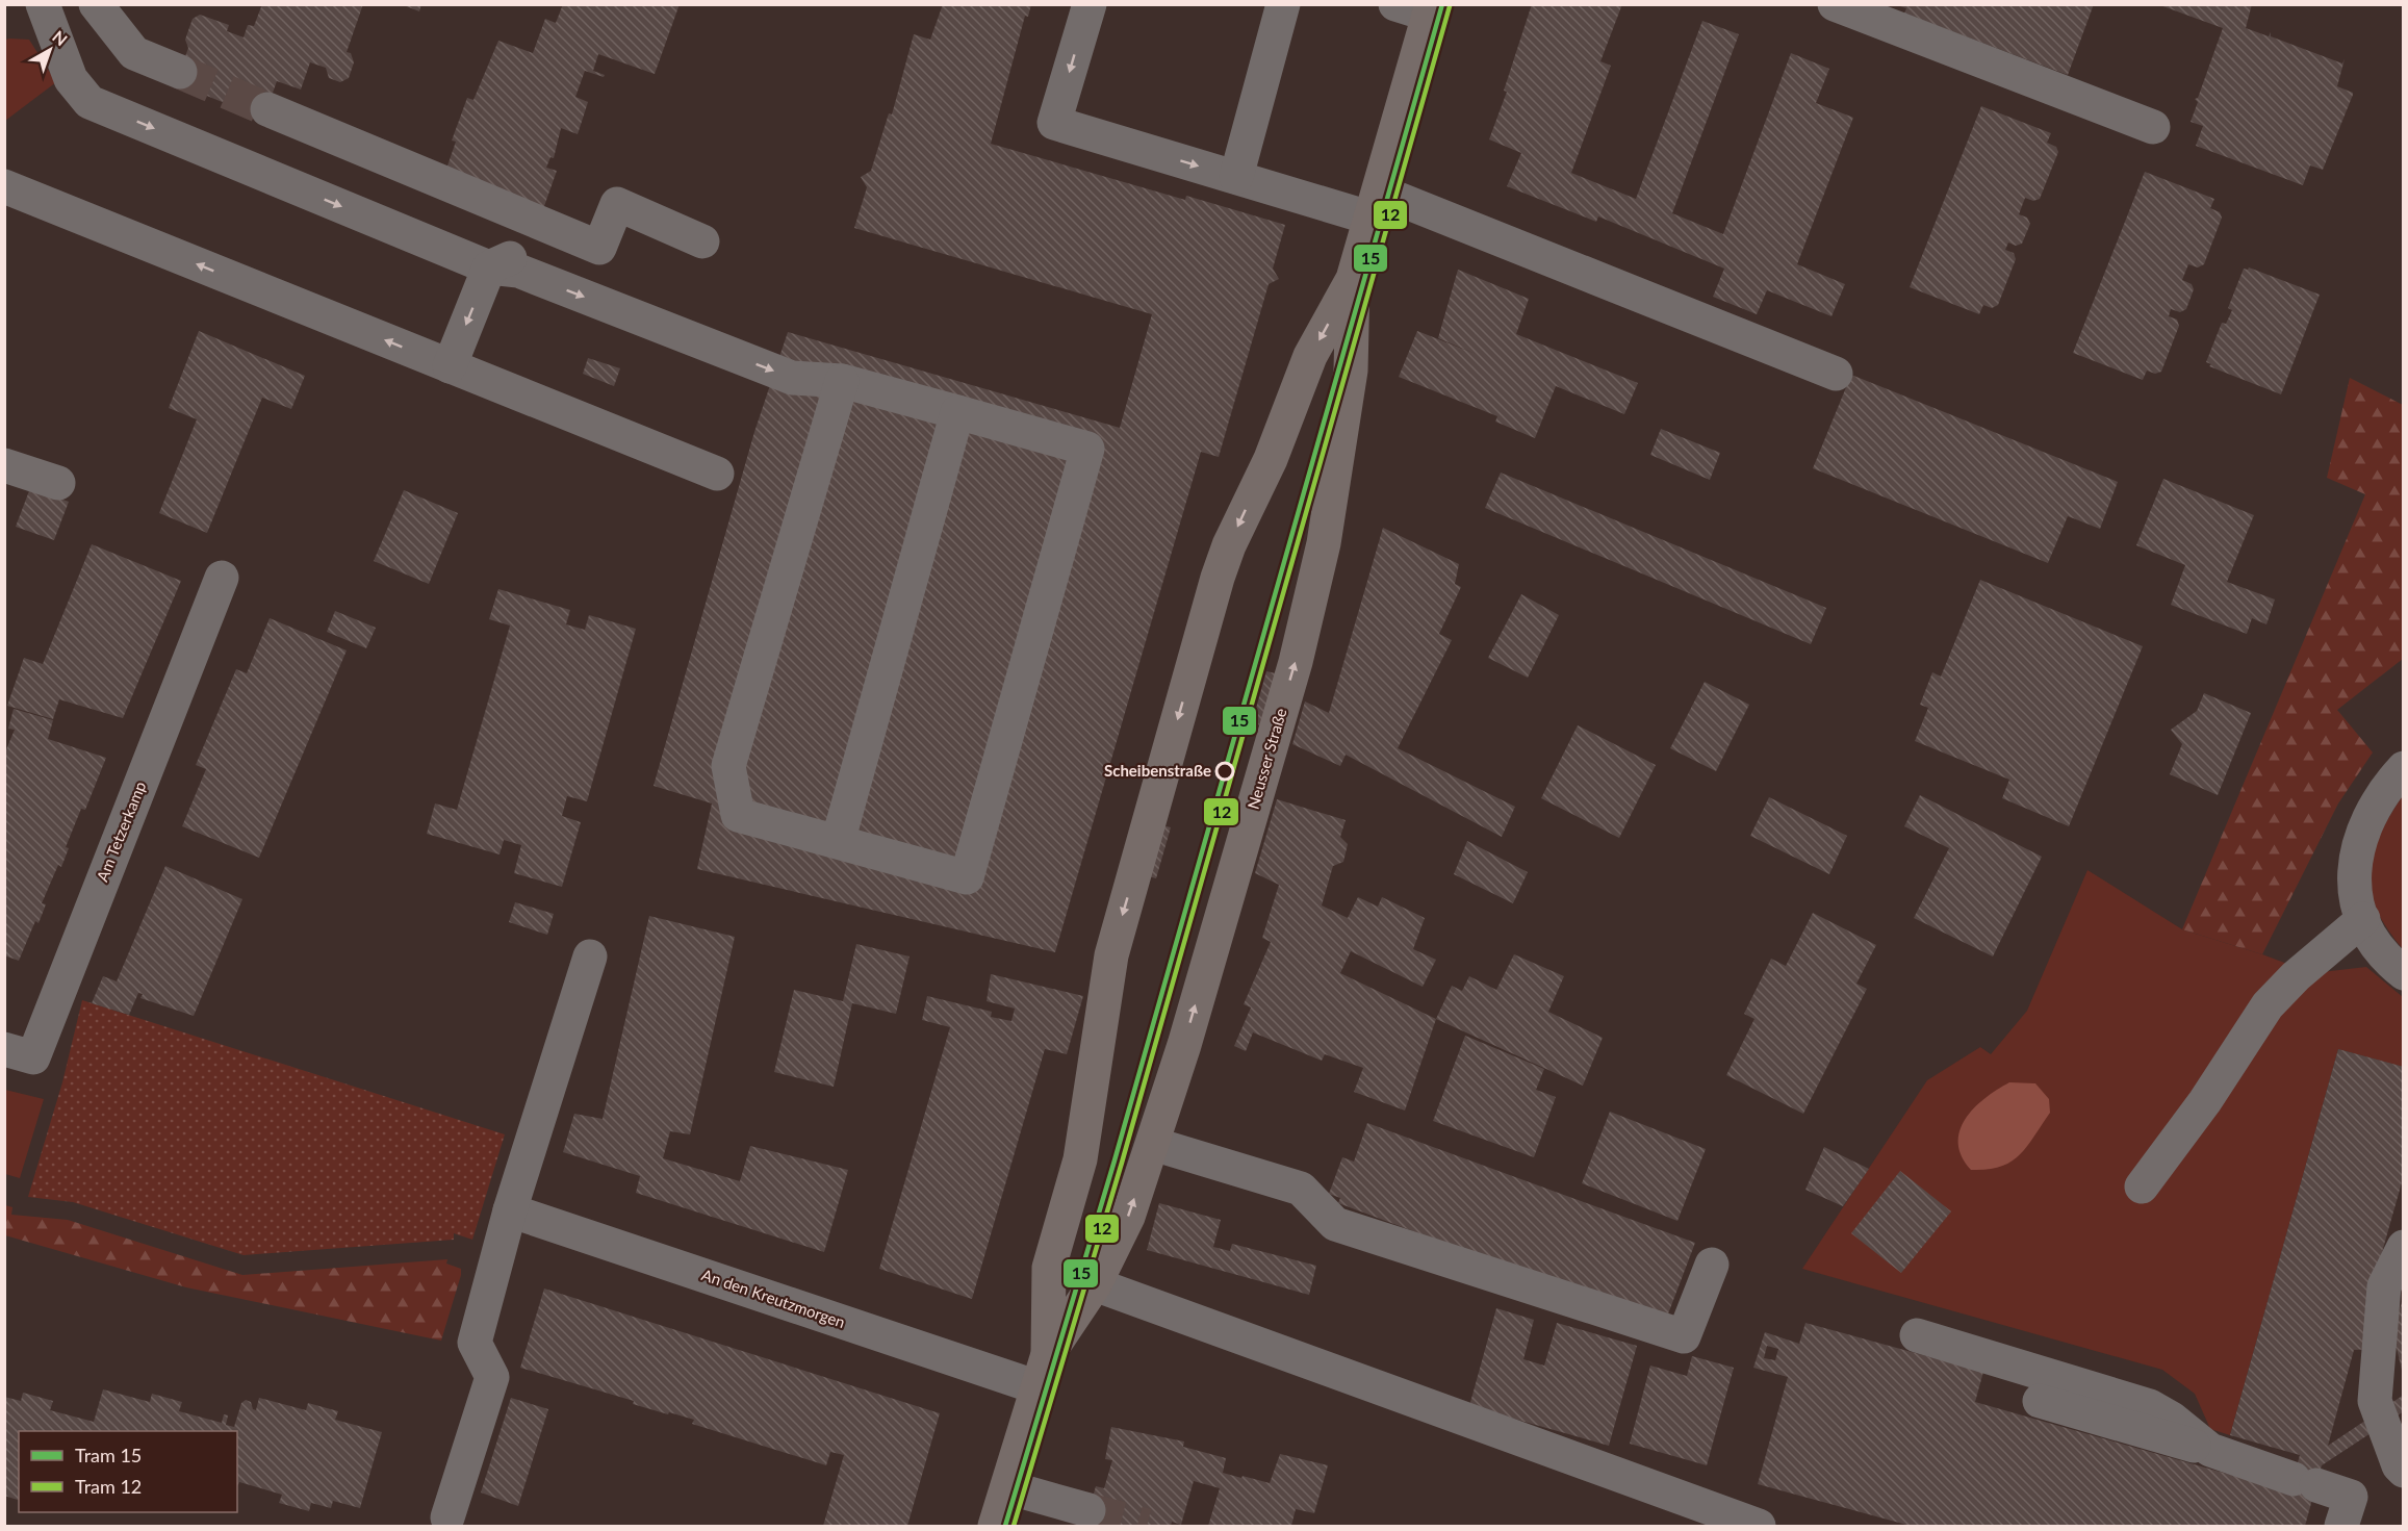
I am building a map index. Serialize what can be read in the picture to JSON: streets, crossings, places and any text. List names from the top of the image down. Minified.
{"streets":{"main road":["Neusser Straße"],"street":["Am Tetzerkamp","An den Kreutzmorgen"]},"crossings":[["Neusser Straße","An den Kreutzmorgen"]],"places":["Scheibenstraße"],"lines":["tram line 15","tram line 12"],"legend":["Tram 15","Tram 12"],"north":"top right"}
